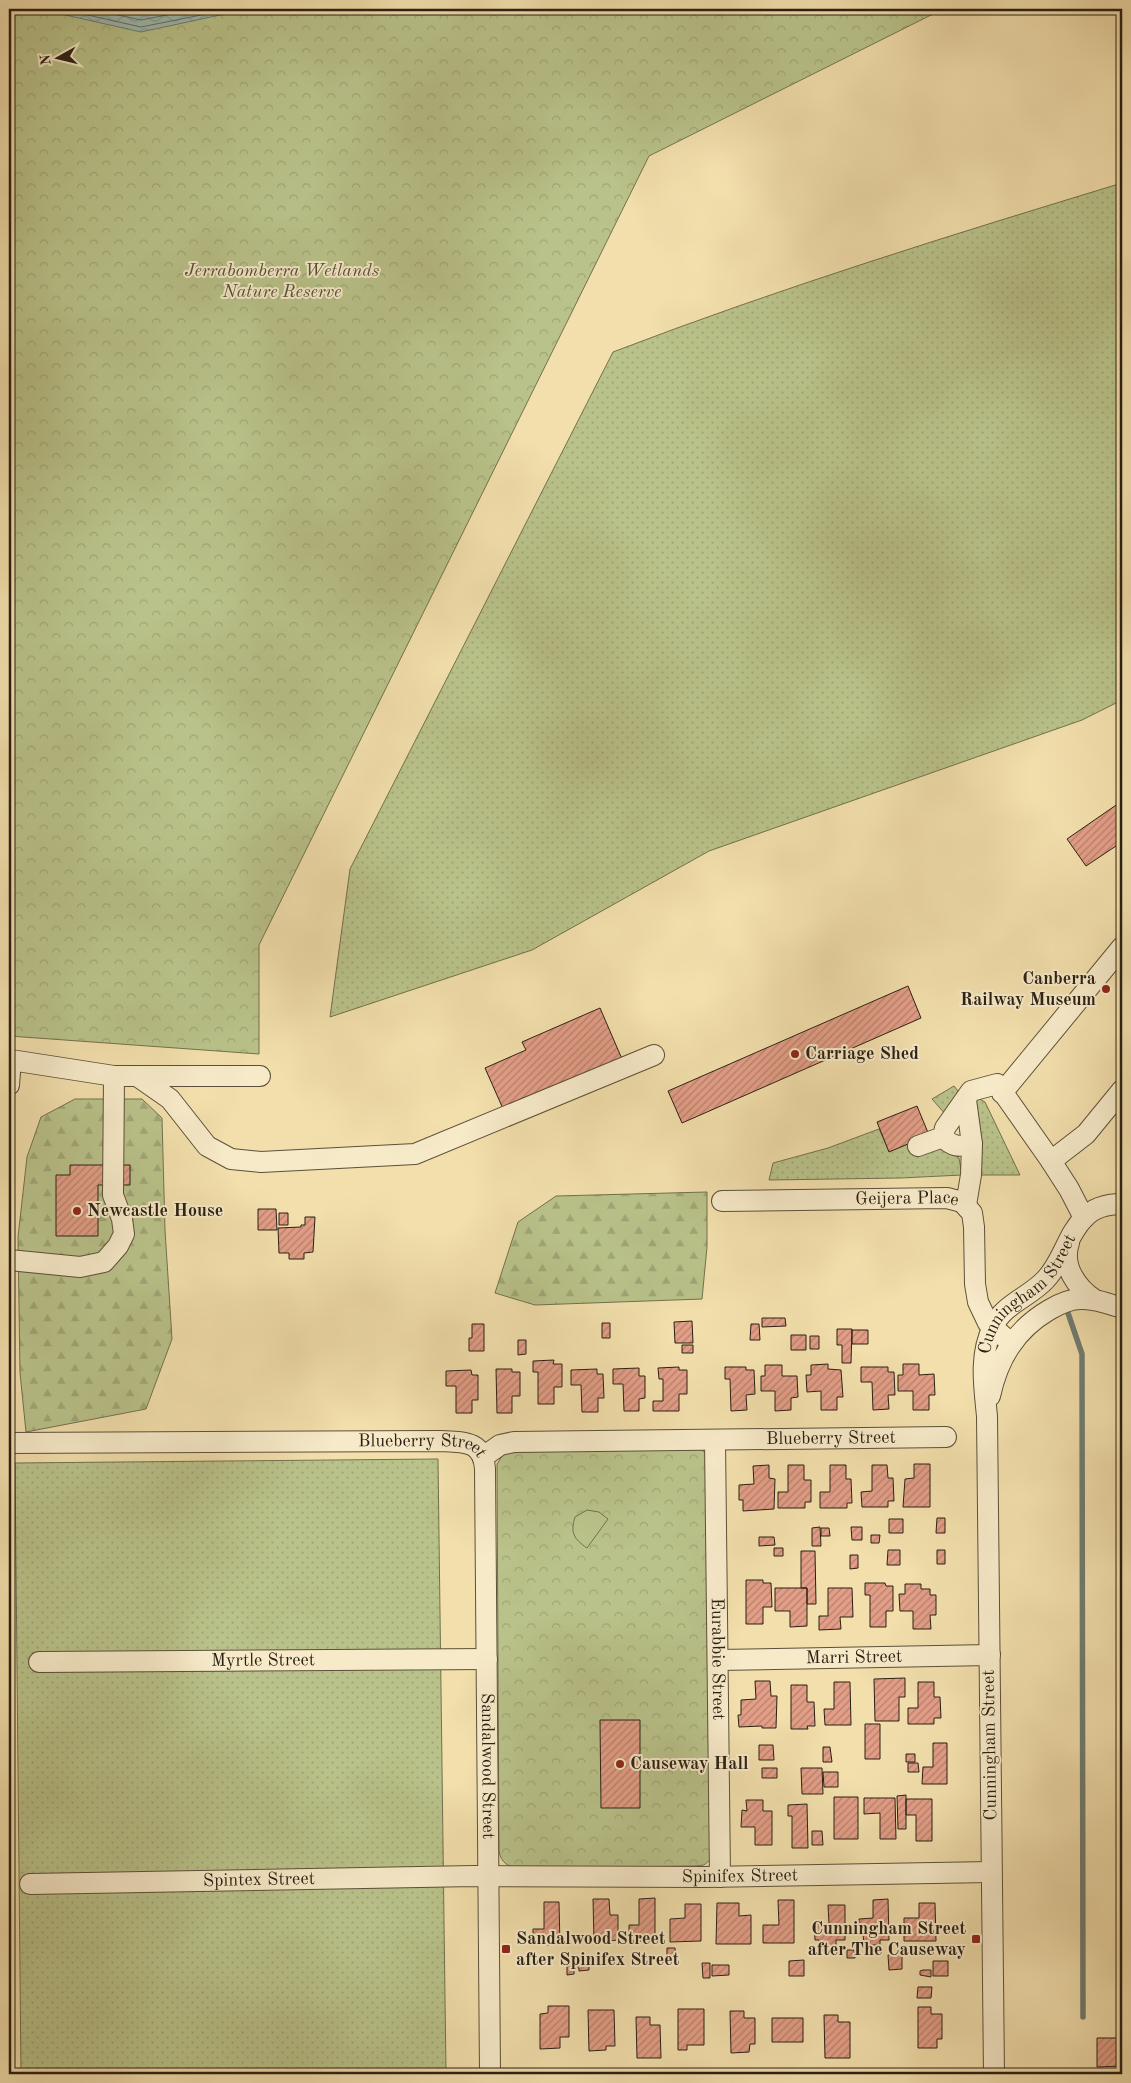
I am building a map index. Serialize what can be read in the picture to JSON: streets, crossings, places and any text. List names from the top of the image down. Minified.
{"streets":{"street":["Geijera Place","Cunningham Street","Blueberry Street","Marri Street","Eurabbie Street","Myrtle Street","Sandalwood Street","Spinifex Street","Spintex Street"]},"crossings":[["Geijera Place","Cunningham Street"],["Cunningham Street","Marri Street"],["Cunningham Street","Spinifex Street"],["Blueberry Street","Eurabbie Street"],["Blueberry Street","Sandalwood Street"],["Marri Street","Eurabbie Street"],["Eurabbie Street","Spinifex Street"],["Myrtle Street","Sandalwood Street"],["Sandalwood Street","Spinifex Street"],["Sandalwood Street","Spintex Street"],["Spinifex Street","Spintex Street"]],"parks":["Jerrabomberra Wetlands Nature Reserve"],"places":{"other":["Canberra Railway Museum","Carriage Shed","Newcastle House","Causeway Hall"],"transit":["Cunningham Street after The Causeway","Sandalwood Street after Spinifex Street"]},"north":"left"}
